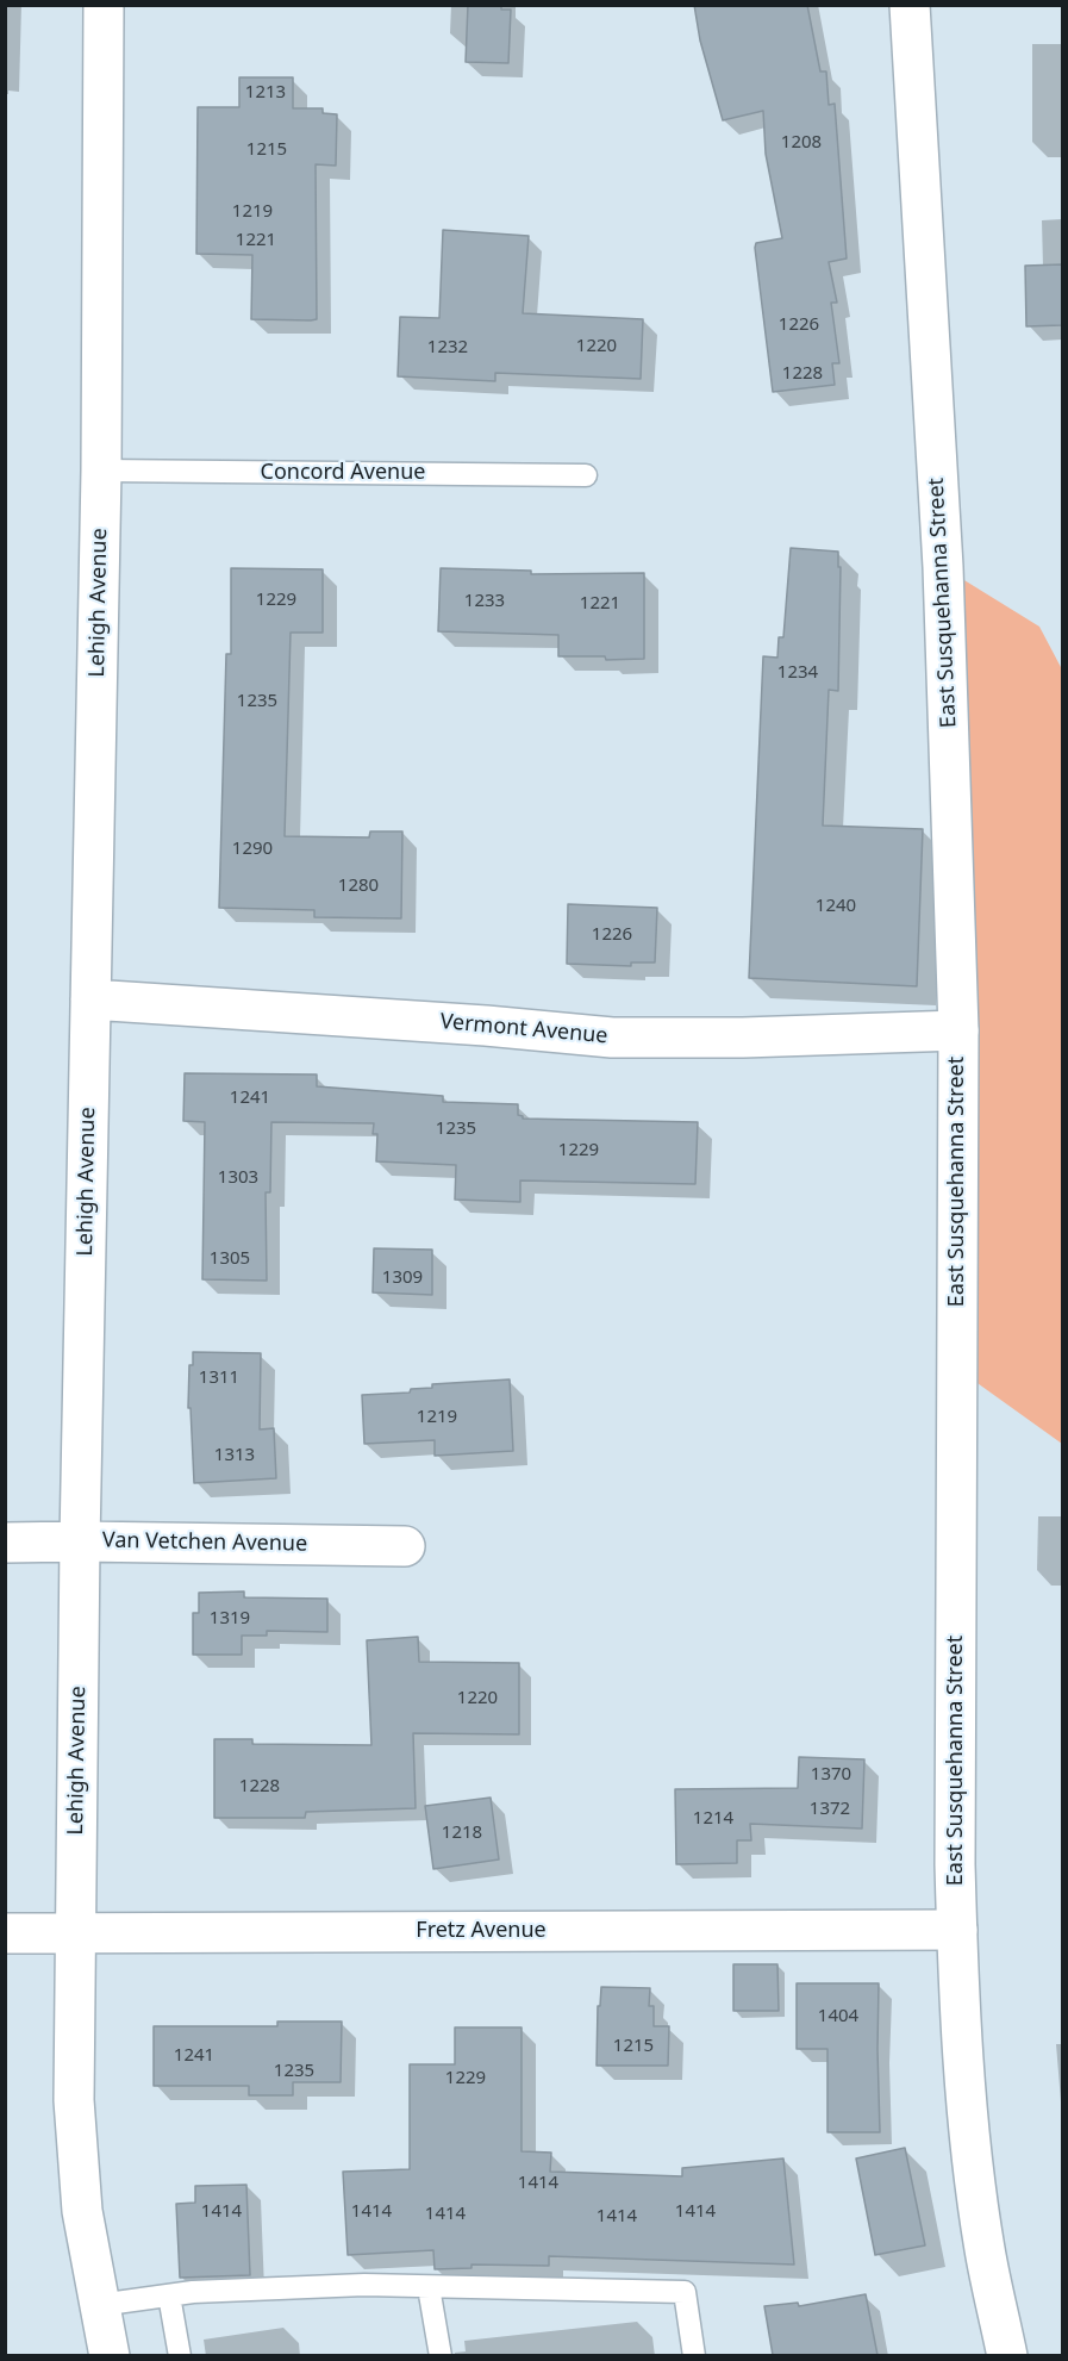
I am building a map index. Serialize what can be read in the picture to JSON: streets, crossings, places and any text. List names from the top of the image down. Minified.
{"streets":{"street":["Lehigh Avenue","East Susquehanna Street","Vermont Avenue","Van Vetchen Avenue","Fretz Avenue"],"lane":["Concord Avenue"]},"crossings":[["Concord Avenue","Lehigh Avenue"],["Lehigh Avenue","Vermont Avenue"],["Lehigh Avenue","Van Vetchen Avenue"],["Lehigh Avenue","Fretz Avenue"],["East Susquehanna Street","Vermont Avenue"],["East Susquehanna Street","Fretz Avenue"]],"house_numbers":["1213","1208","1215","1219","1221","1226","1220","1232","1228","1229","1233","1221","1234","1235","1290","1280","1240","1226","1241","1235","1229","1303","1305","1309","1311","1219","1313","1319","1220","1370","1228","1372","1214","1218","1404","1215","1241","1235","1229","1414","1414","1414","1414","1414","1414"]}
